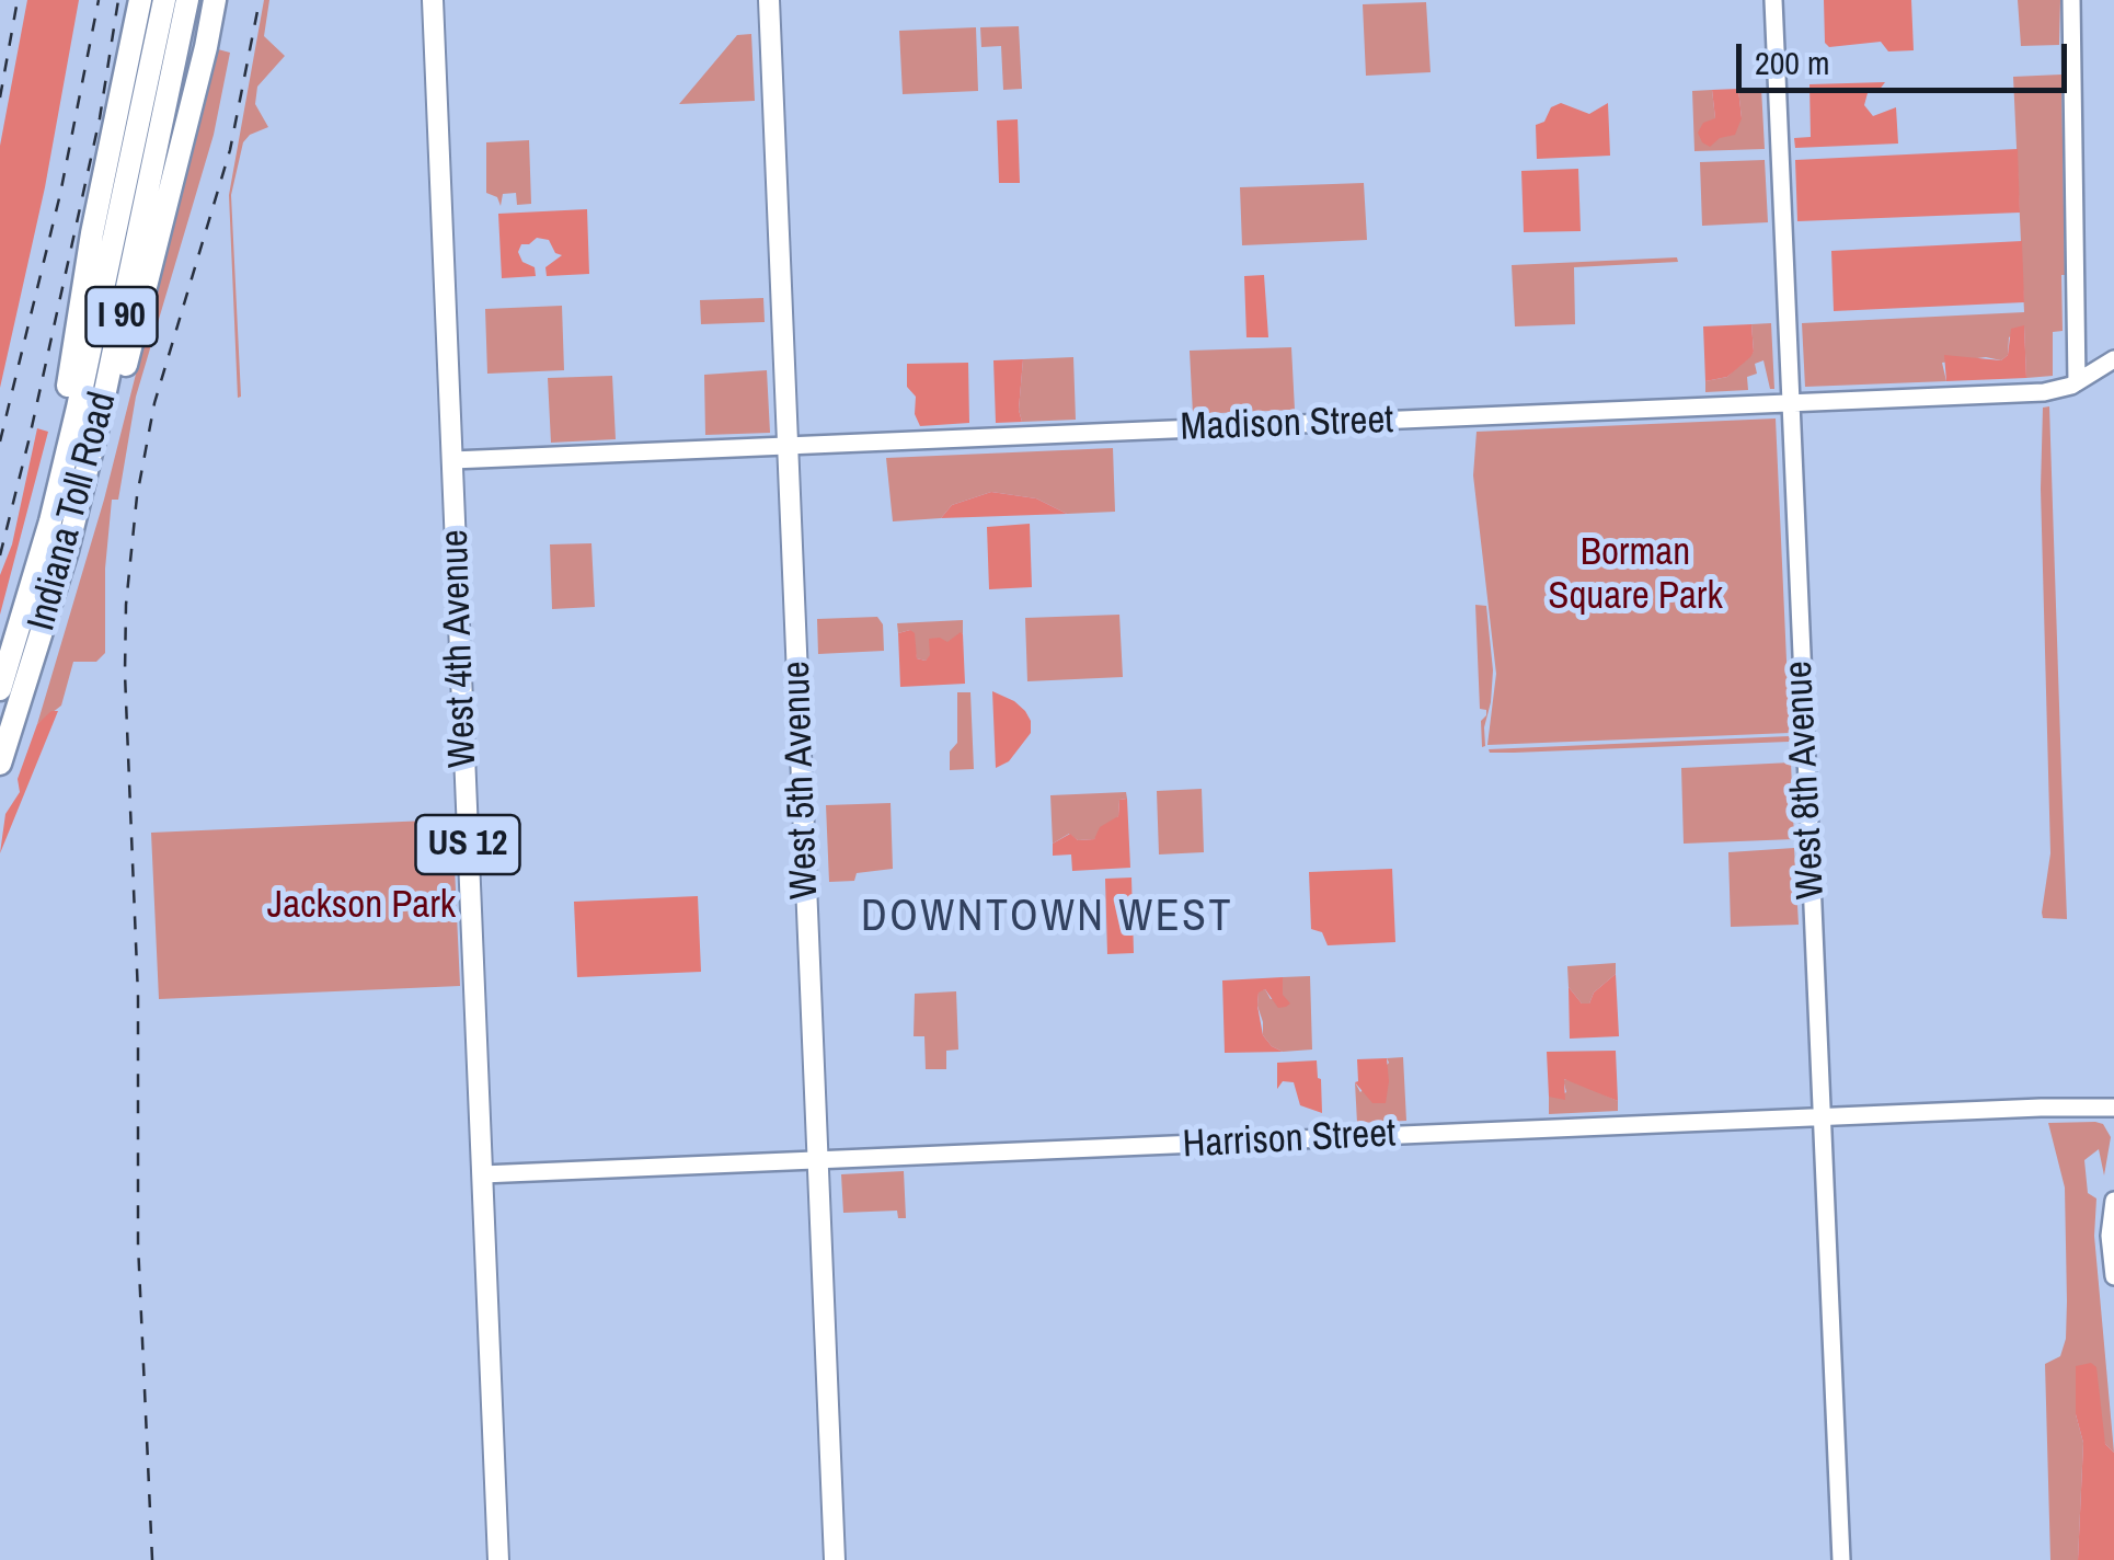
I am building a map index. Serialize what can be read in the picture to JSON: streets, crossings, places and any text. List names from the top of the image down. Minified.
{"streets":{"highway":["I 90","Indiana Toll Road"],"main road":["West 4th Avenue","West 5th Avenue","US 12"],"street":["Madison Street","West 8th Avenue","Harrison Street"]},"crossings":[["Madison Street","West 4th Avenue"],["Madison Street","West 5th Avenue"],["Madison Street","West 8th Avenue"],["West 4th Avenue","Harrison Street"],["West 5th Avenue","Harrison Street"],["West 8th Avenue","Harrison Street"]],"districts":["DOWNTOWN WEST"],"parks":["Borman Square Park","Jackson Park"],"scale_bar":"200 m"}
